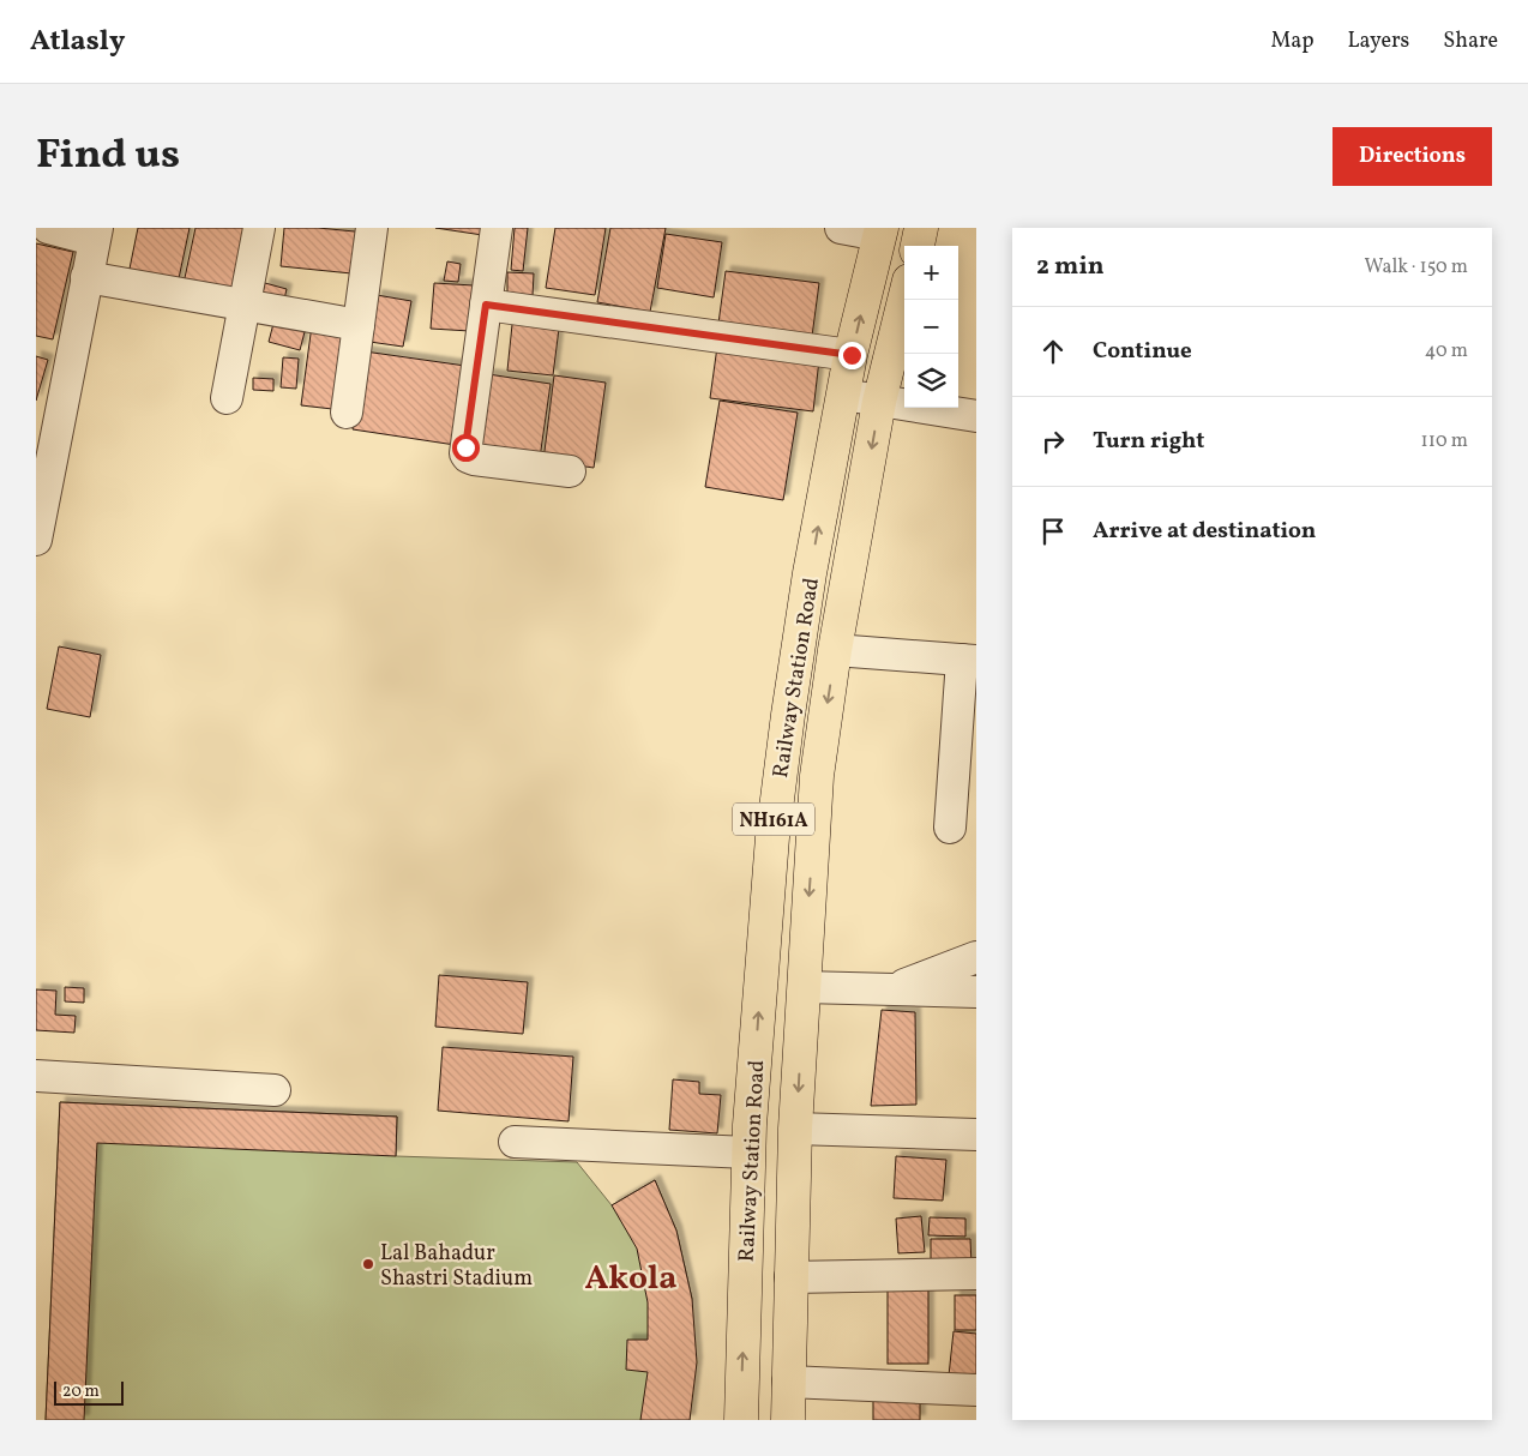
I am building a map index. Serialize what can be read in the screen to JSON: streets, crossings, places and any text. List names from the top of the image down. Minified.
{"streets":{"highway":["Railway Station Road","NH161A"]},"districts":["Akola"],"places":["Lal Bahadur Shastri Stadium"],"scale_bar":"20 m","page":{"header":"Atlasly","nav":["Map","Layers","Share"],"title":"Find us","buttons":"Directions","heading":["2 min","Walk · 150 m"],"map_buttons":["+","−"],"list":[["Continue","40 m"],["Turn right","110 m"],"Arrive at destination"],"scale":"20 m"}}
